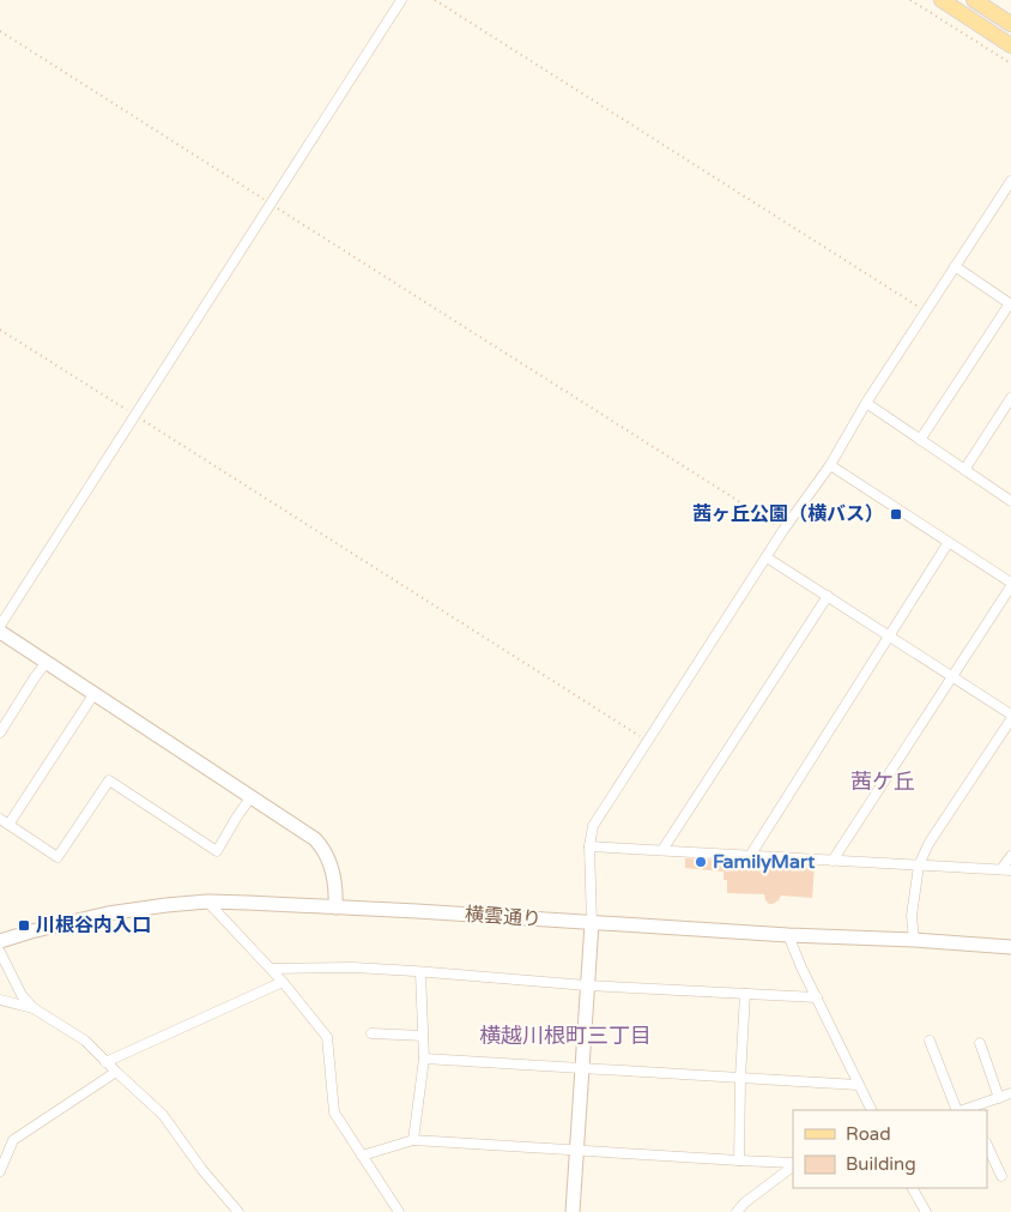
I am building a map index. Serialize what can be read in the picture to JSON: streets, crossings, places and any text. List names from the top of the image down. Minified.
{"streets":{"main road":["横雲通り"]},"districts":["茜ケ丘","横越川根町三丁目"],"places":{"transit":["茜ヶ丘公園（横バス）","川根谷内入口"],"other":["FamilyMart"]},"legend":["Road","Building"]}
